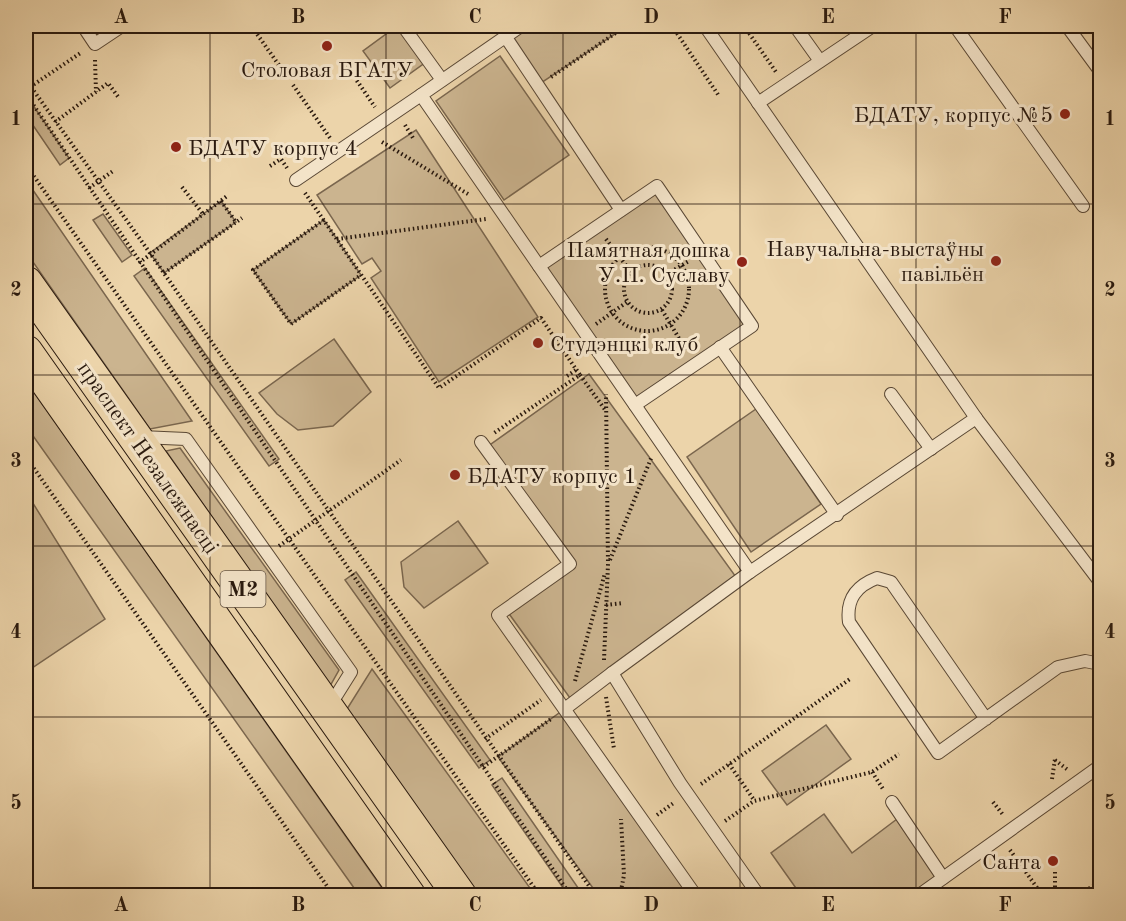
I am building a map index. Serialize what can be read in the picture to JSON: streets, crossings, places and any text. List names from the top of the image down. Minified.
{"streets":{"main road":["праспект Незалежнасці","М2"]},"places":["Столовая БГАТУ","БДАТУ, корпус №5","БДАТУ корпус 4","Навучальна-выстаўны павільён","Памятная дошка У.П. Суславу","Студэнцкі клуб","БДАТУ корпус 1","Санта"],"grid":{"columns":["A","B","C","D","E","F"],"rows":["1","2","3","4","5"]}}
